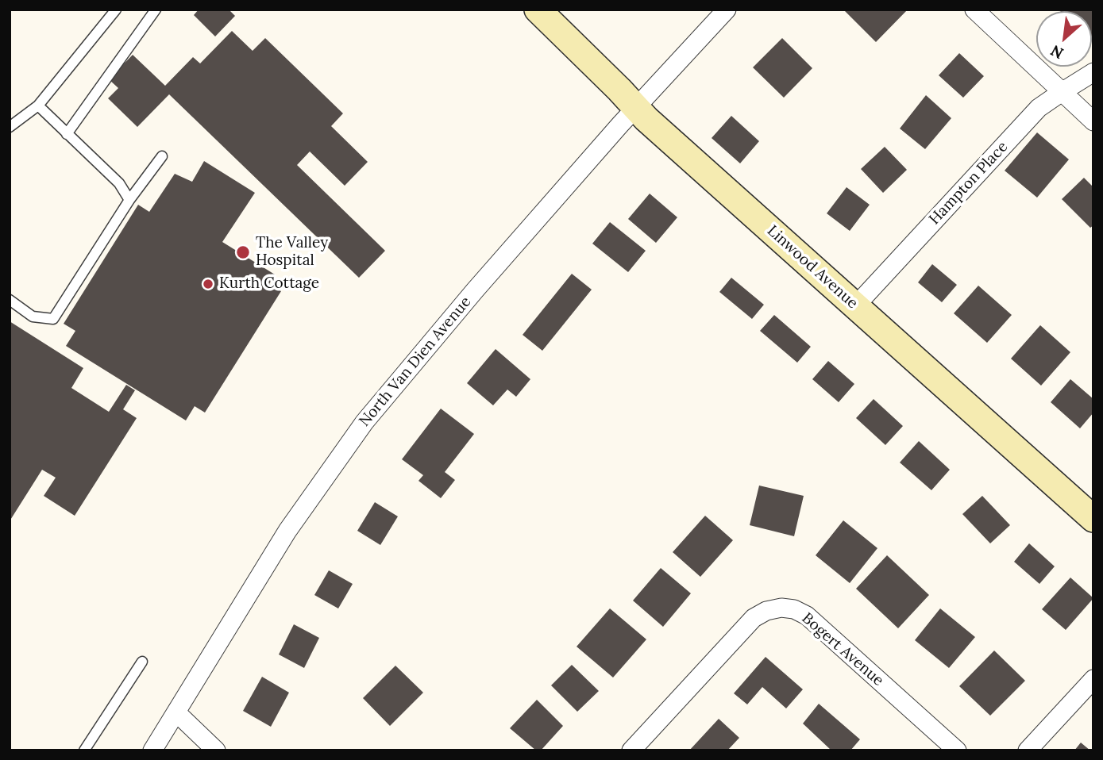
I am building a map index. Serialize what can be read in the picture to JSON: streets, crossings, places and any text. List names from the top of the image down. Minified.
{"streets":{"main road":["Linwood Avenue"],"street":["Hampton Place","North Van Dien Avenue","Bogert Avenue"]},"crossings":[["Hampton Place","Linwood Avenue"],["Linwood Avenue","North Van Dien Avenue"]],"places":["The Valley Hospital","Kurth Cottage"],"north":"bottom left"}
